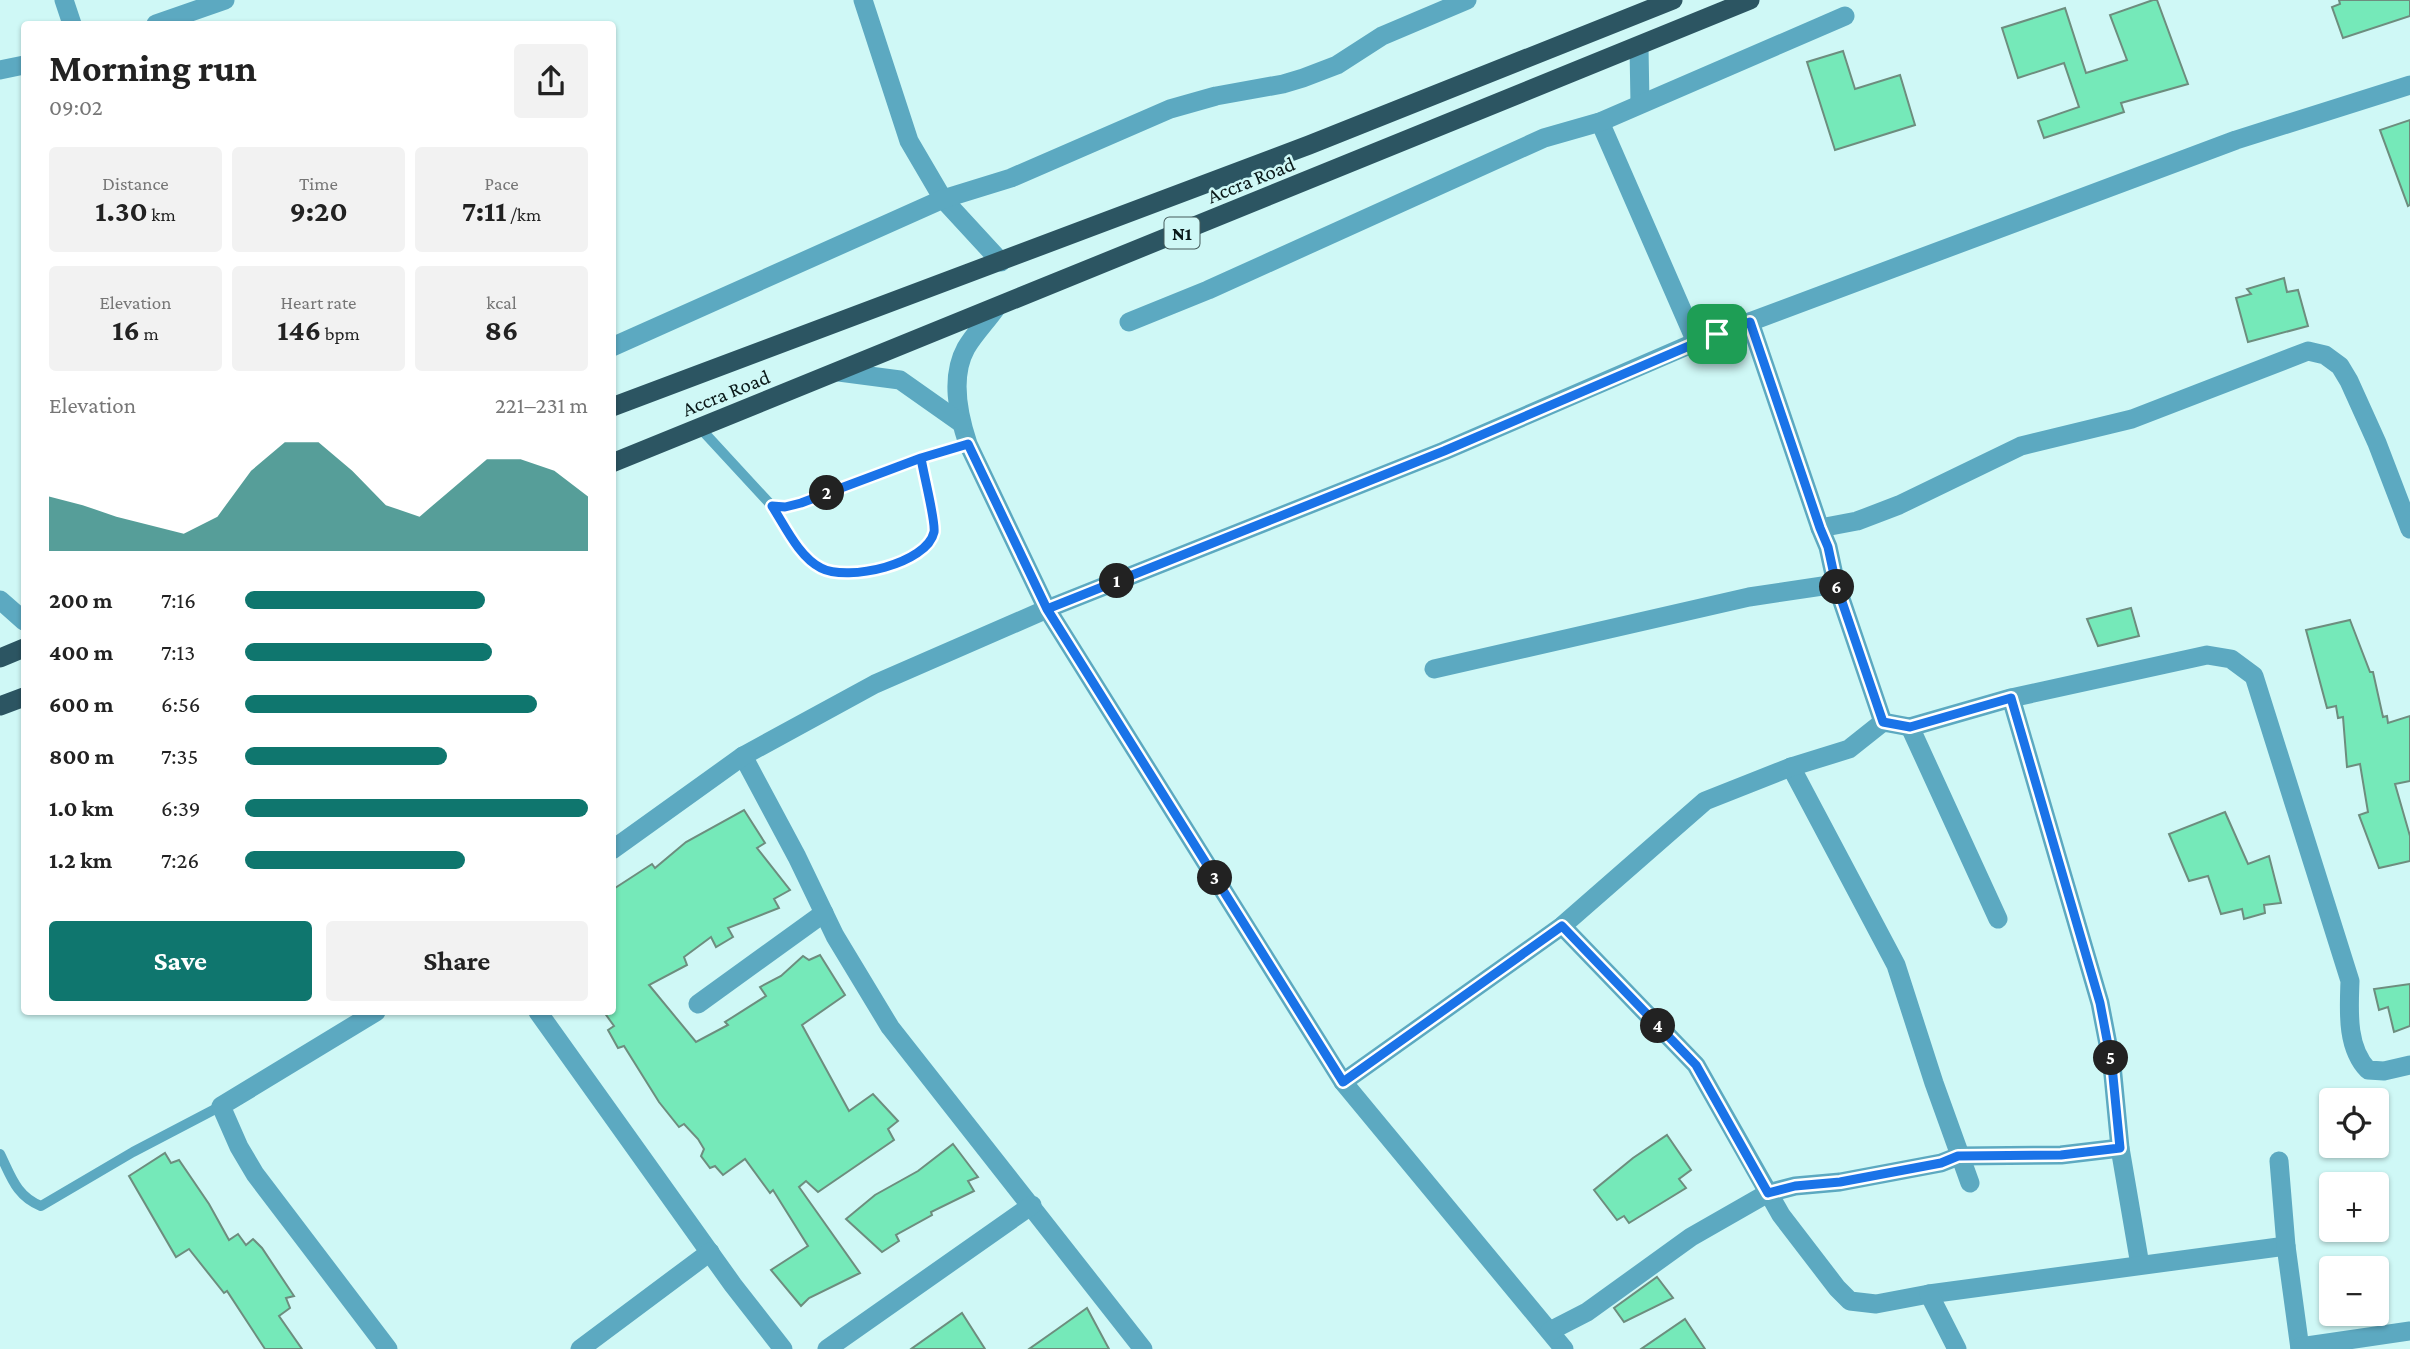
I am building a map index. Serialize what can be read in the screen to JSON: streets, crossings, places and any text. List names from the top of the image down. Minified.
{"streets":{"highway":["Accra Road","N1"]},"page":{"heading":["Morning run","09:02"],"stats":[["Distance","1.30 km"],["Time","9:20"],["Pace","7:11 /km"],["Elevation","16 m"],["Heart rate","146 bpm"],["kcal","86"]],"chart":["Elevation","221–231 m"],"pins":["2","1","6","3","4","5"],"list":[{"name":"200 m","note":"7:16"},{"name":"400 m","note":"7:13"},{"name":"600 m","note":"6:56"},{"name":"800 m","note":"7:35"},{"name":"1.0 km","note":"6:39"},{"name":"1.2 km","note":"7:26"}],"buttons":["Save","Share"],"map_buttons":["+","−"]}}
